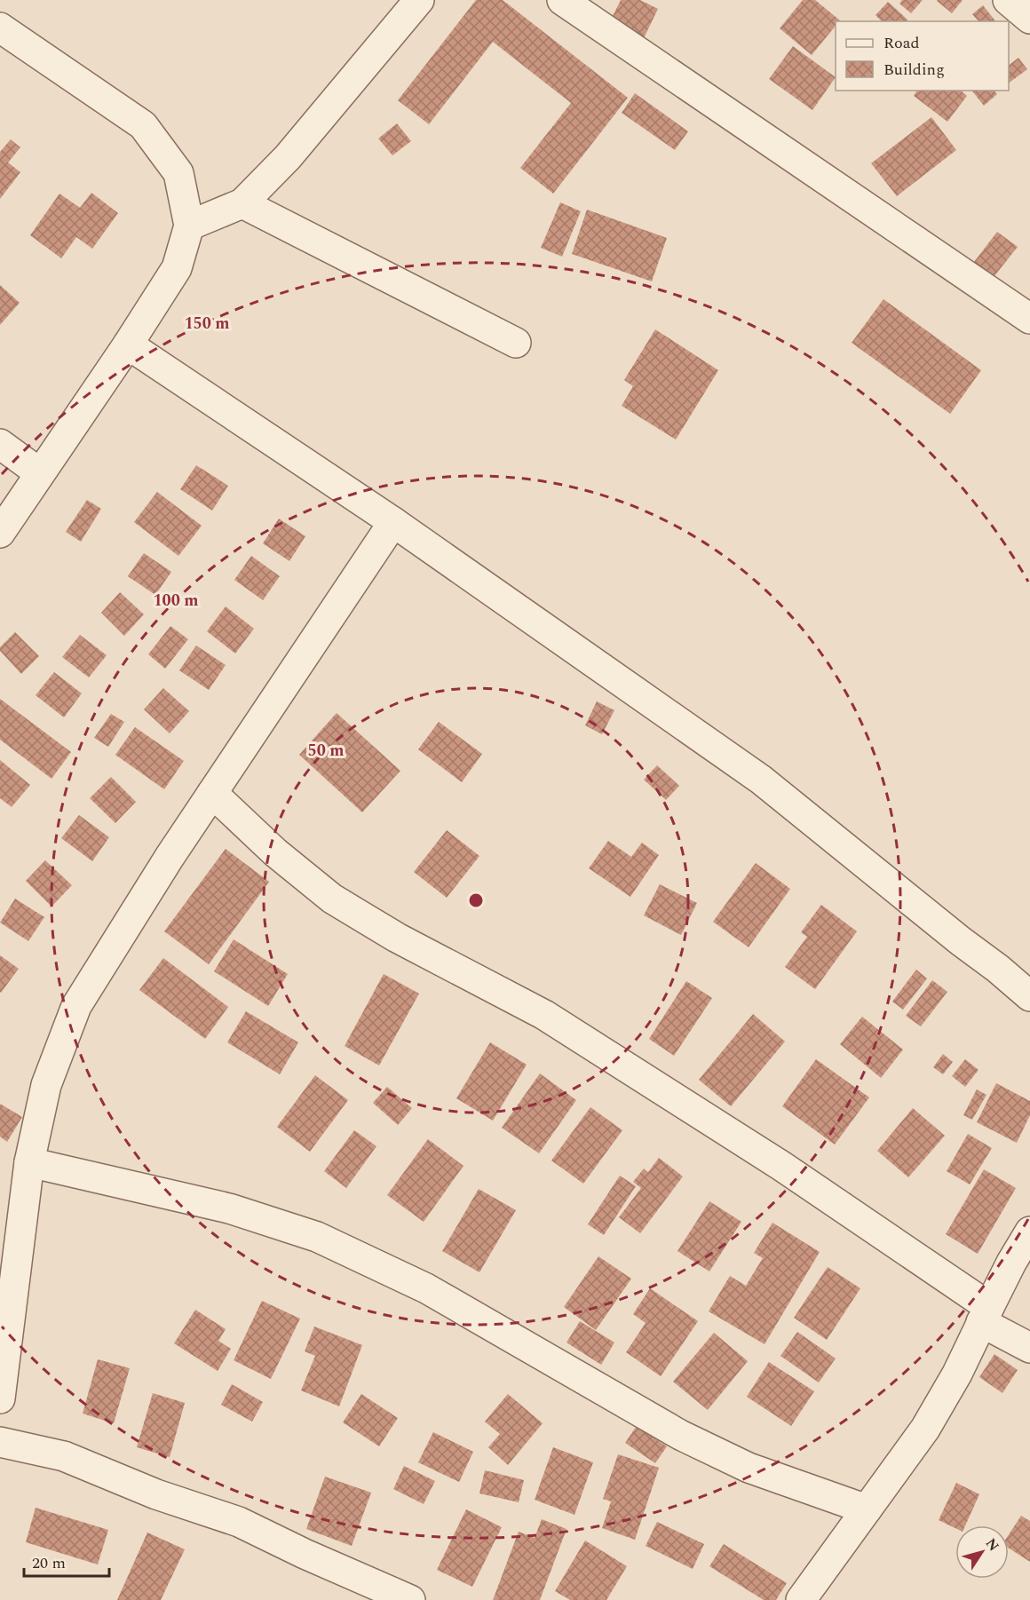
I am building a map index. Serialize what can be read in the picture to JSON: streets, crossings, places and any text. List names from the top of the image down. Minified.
{"legend":["Road","Building"],"scale_bar":"20 m","north":"top right","rings":["150 m","100 m","50 m"]}
